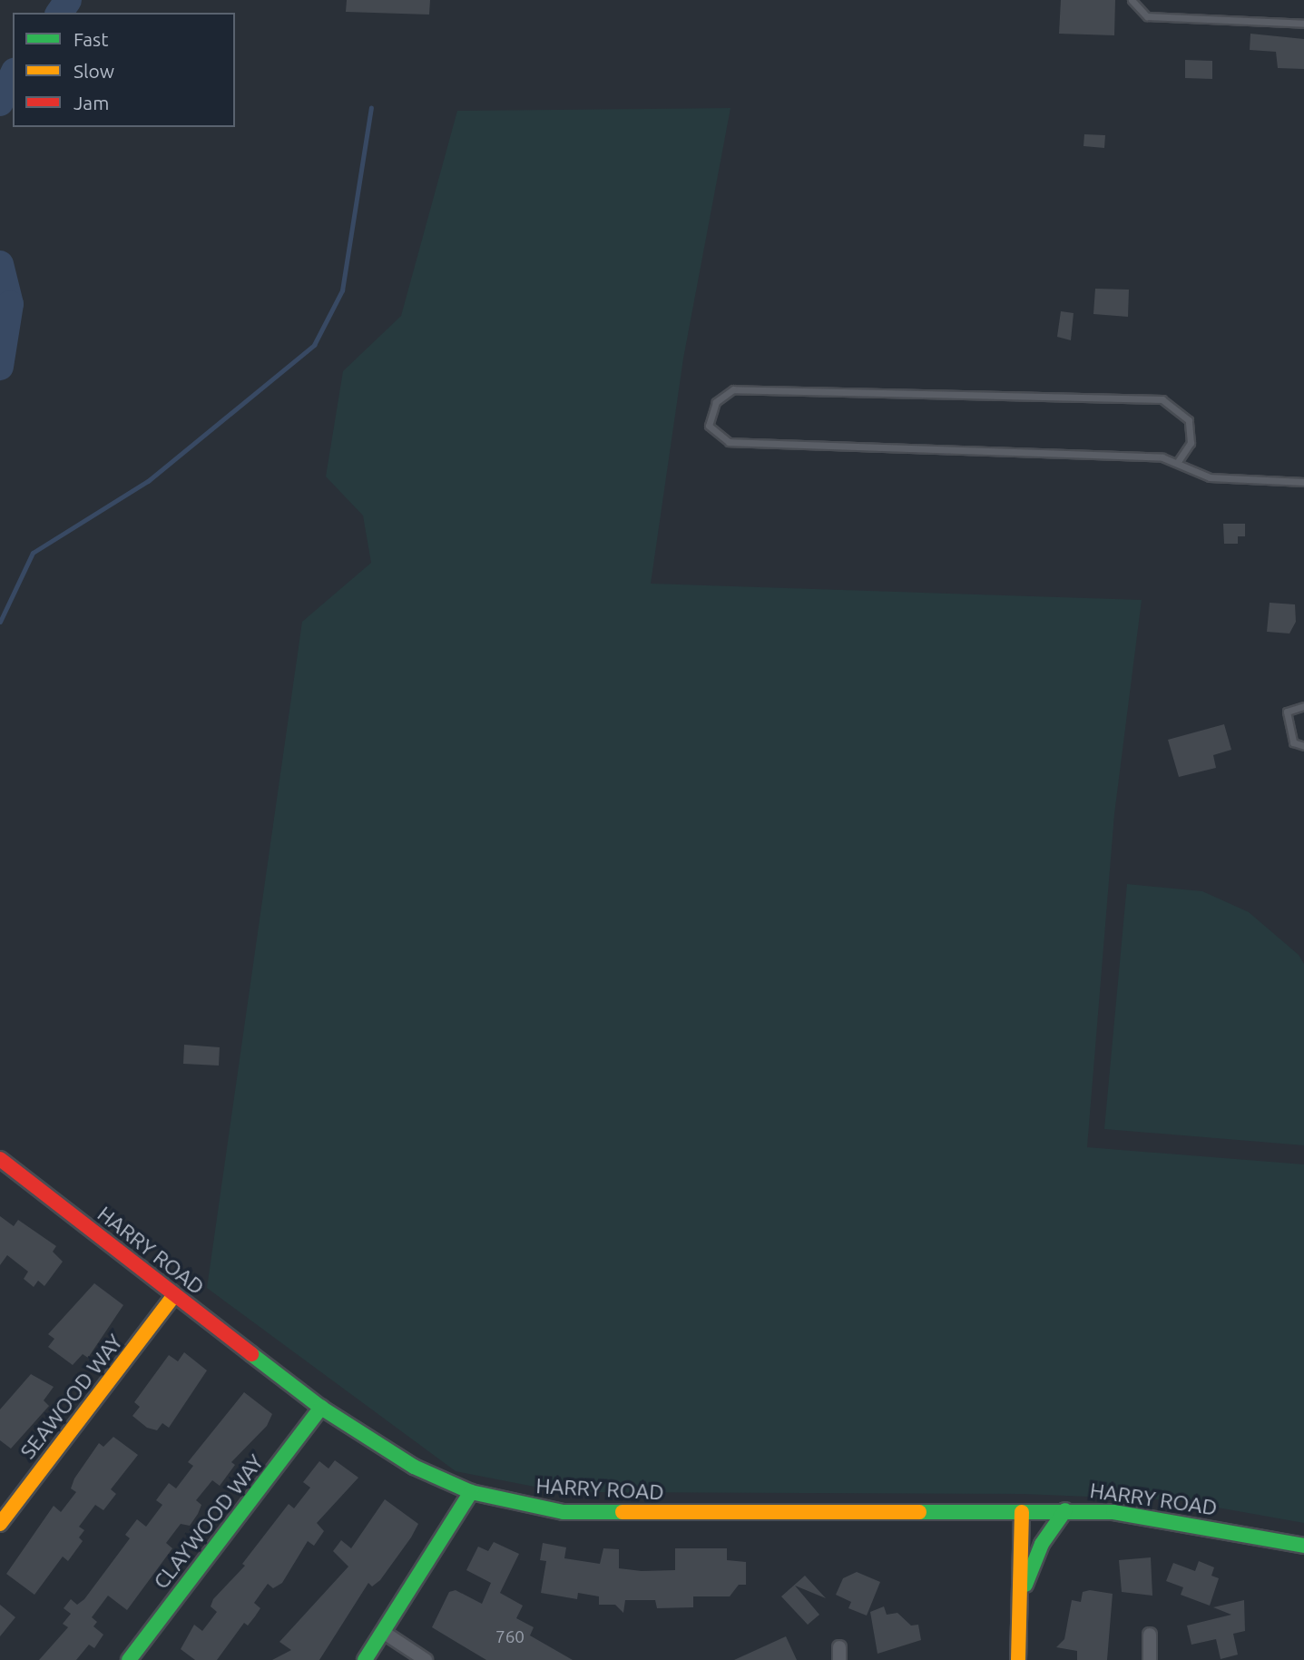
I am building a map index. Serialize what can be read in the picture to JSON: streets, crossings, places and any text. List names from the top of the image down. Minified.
{"streets":{"street":["HARRY ROAD","SEAWOOD WAY","CLAYWOOD WAY"]},"crossings":[["HARRY ROAD","SEAWOOD WAY"],["HARRY ROAD","CLAYWOOD WAY"]],"house_numbers":["760"],"legend":["Fast","Slow","Jam"]}
